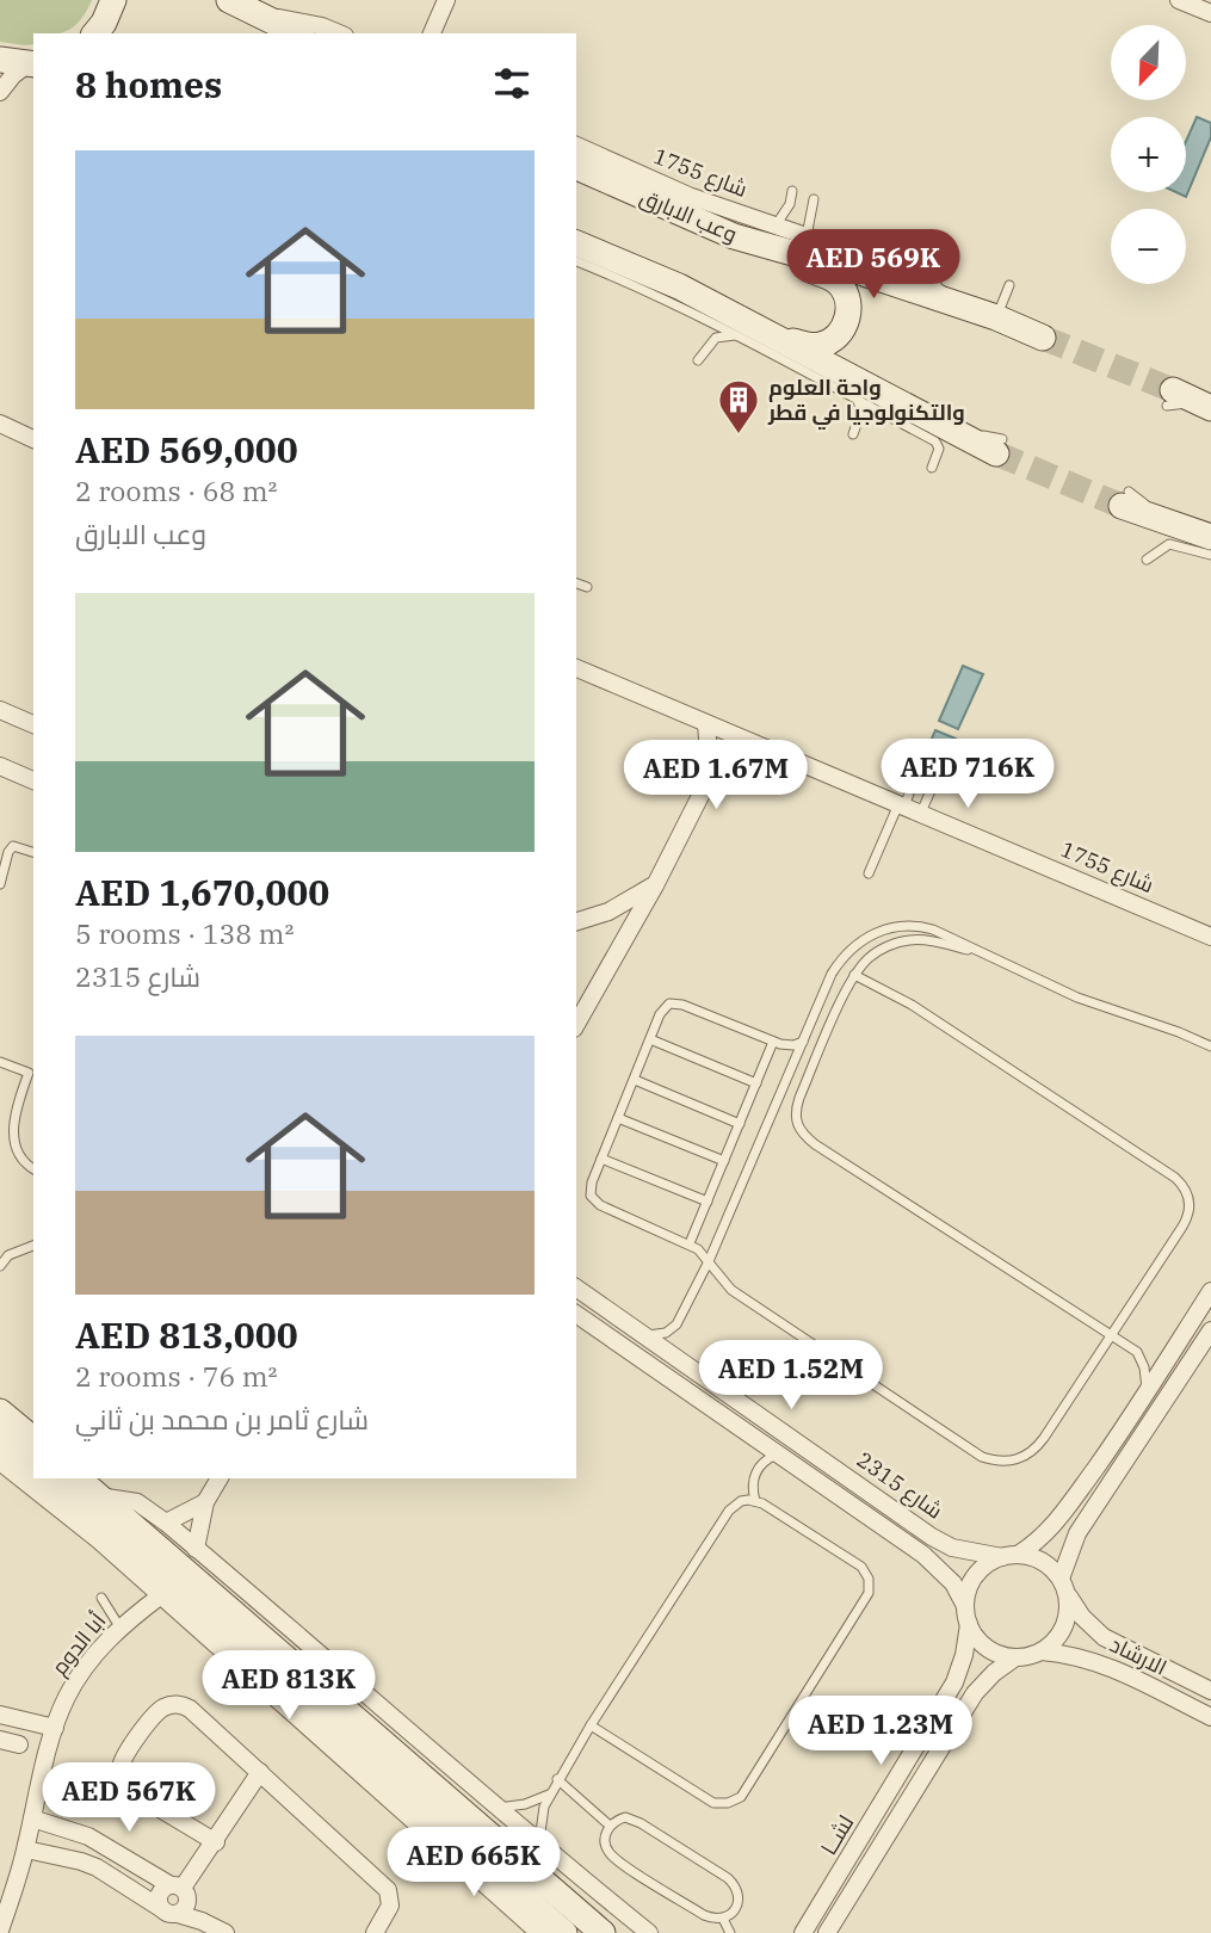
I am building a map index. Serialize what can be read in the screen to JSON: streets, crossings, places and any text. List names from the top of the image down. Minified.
{"streets":{"street":["شارع 1755","وعب الابارق","شارع 2315","أبا الدوم","الارشاد","لشــا"]},"crossings":[["شارع 1755","وعب الابارق"],["شارع 2315","الارشاد"],["شارع 2315","لشــا"],["الارشاد","لشــا"]],"places":{"building":["واحة العلوم والتكنولوجيا في قطر"]},"north":"bottom left","page":{"map_buttons":["+","−"],"heading":"8 homes","list":[{"name":"AED 569,000","note":"2 rooms · 68 m² · وعب الابارق"},{"name":"AED 1,670,000","note":"5 rooms · 138 m² · شارع 2315"},{"name":"AED 813,000","note":"2 rooms · 76 m² · شارع ثامر بن محمد بن ثاني"}],"price":["AED 569K","AED 716K","AED 1.67M","AED 1.52M","AED 813K","AED 1.23M","AED 567K","AED 665K"]}}
